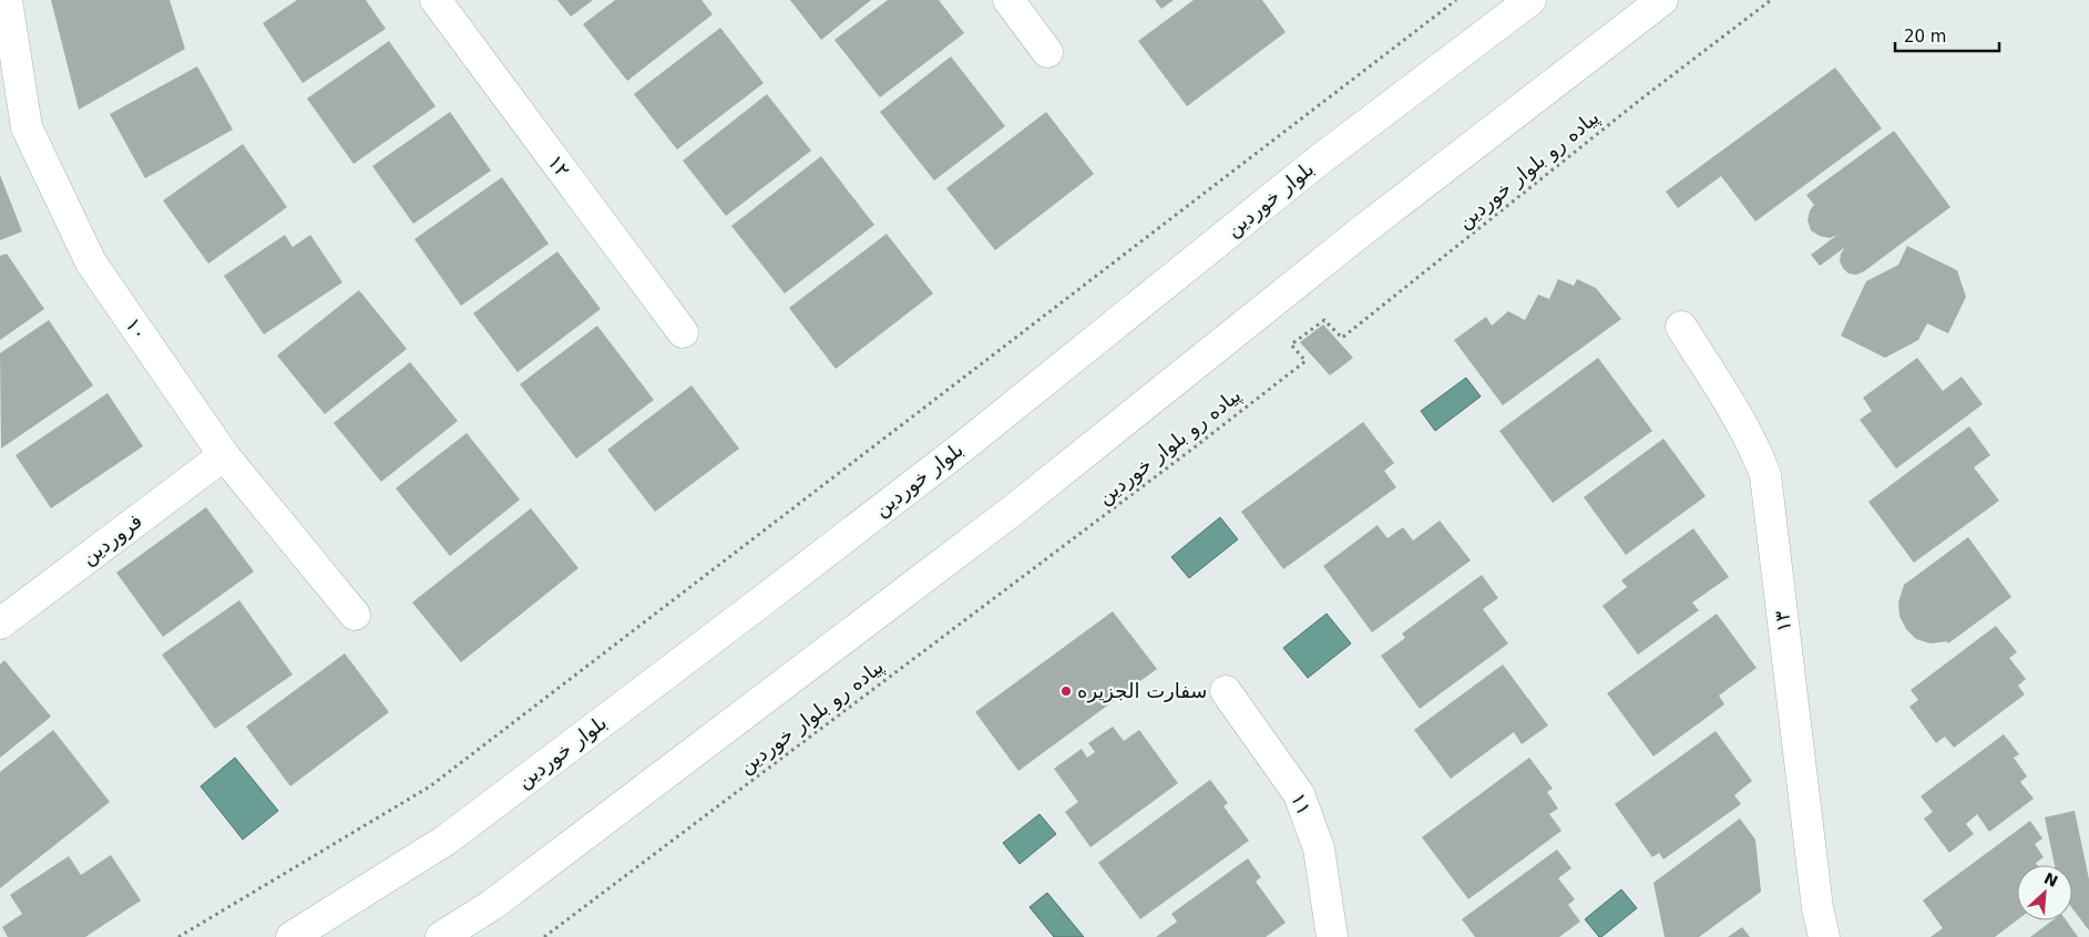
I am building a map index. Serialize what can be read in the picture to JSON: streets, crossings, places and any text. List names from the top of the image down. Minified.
{"streets":{"main road":["۱۲","بلوار خوردین","۱۰","فروردین","۱۳","۱۱"],"path":["پیاده رو بلوار خوردین"]},"crossings":[["۱۰","فروردین"]],"places":["سفارت الجزیره"],"scale_bar":"20 m","north":"top right"}
